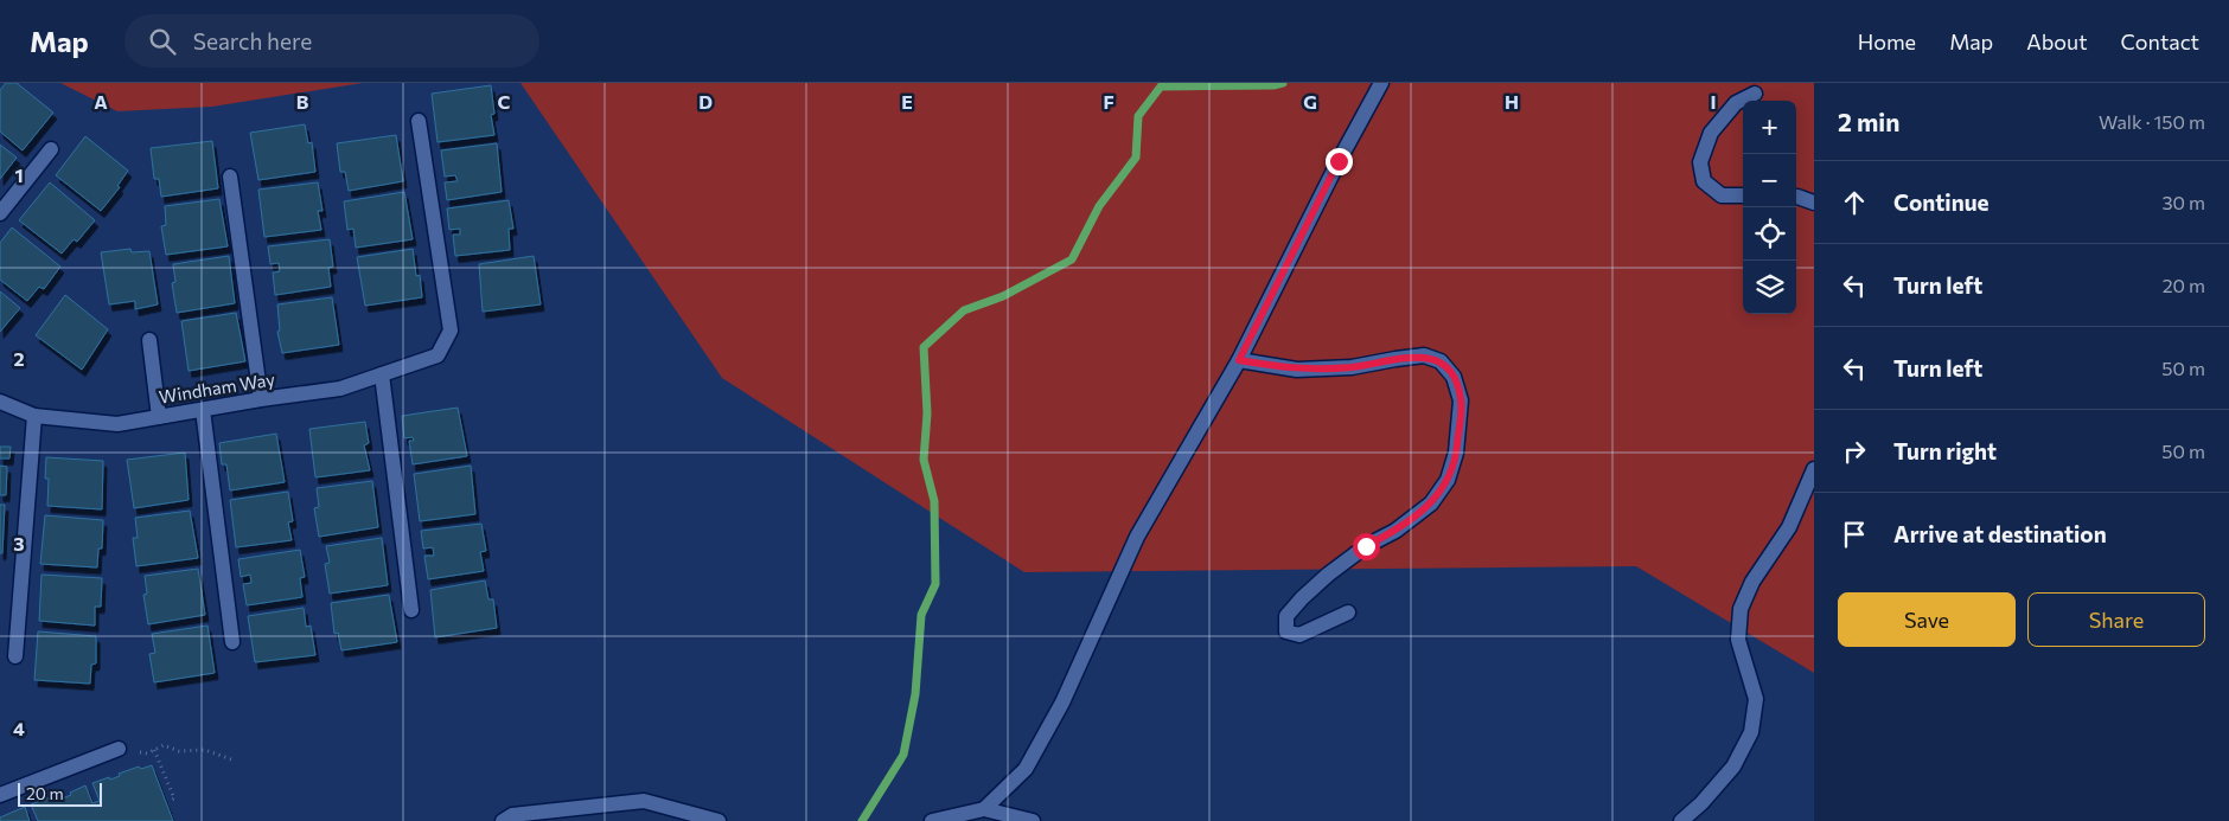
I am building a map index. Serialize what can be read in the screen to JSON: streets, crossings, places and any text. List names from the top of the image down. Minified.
{"streets":{"street":["Windham Way"]},"scale_bar":"20 m","page":{"header":"Map","search":"Search here","nav":["Home","Map","About","Contact"],"heading":["2 min","Walk · 150 m"],"map_buttons":["+","−"],"list":[["Continue","30 m"],["Turn left","20 m"],["Turn left","50 m"],["Turn right","50 m"],"Arrive at destination"],"buttons":["Save","Share"],"scale":"20 m"},"grid":{"columns":["A","B","C","D","E","F","G","H","I"],"rows":["1","2","3","4"]}}
